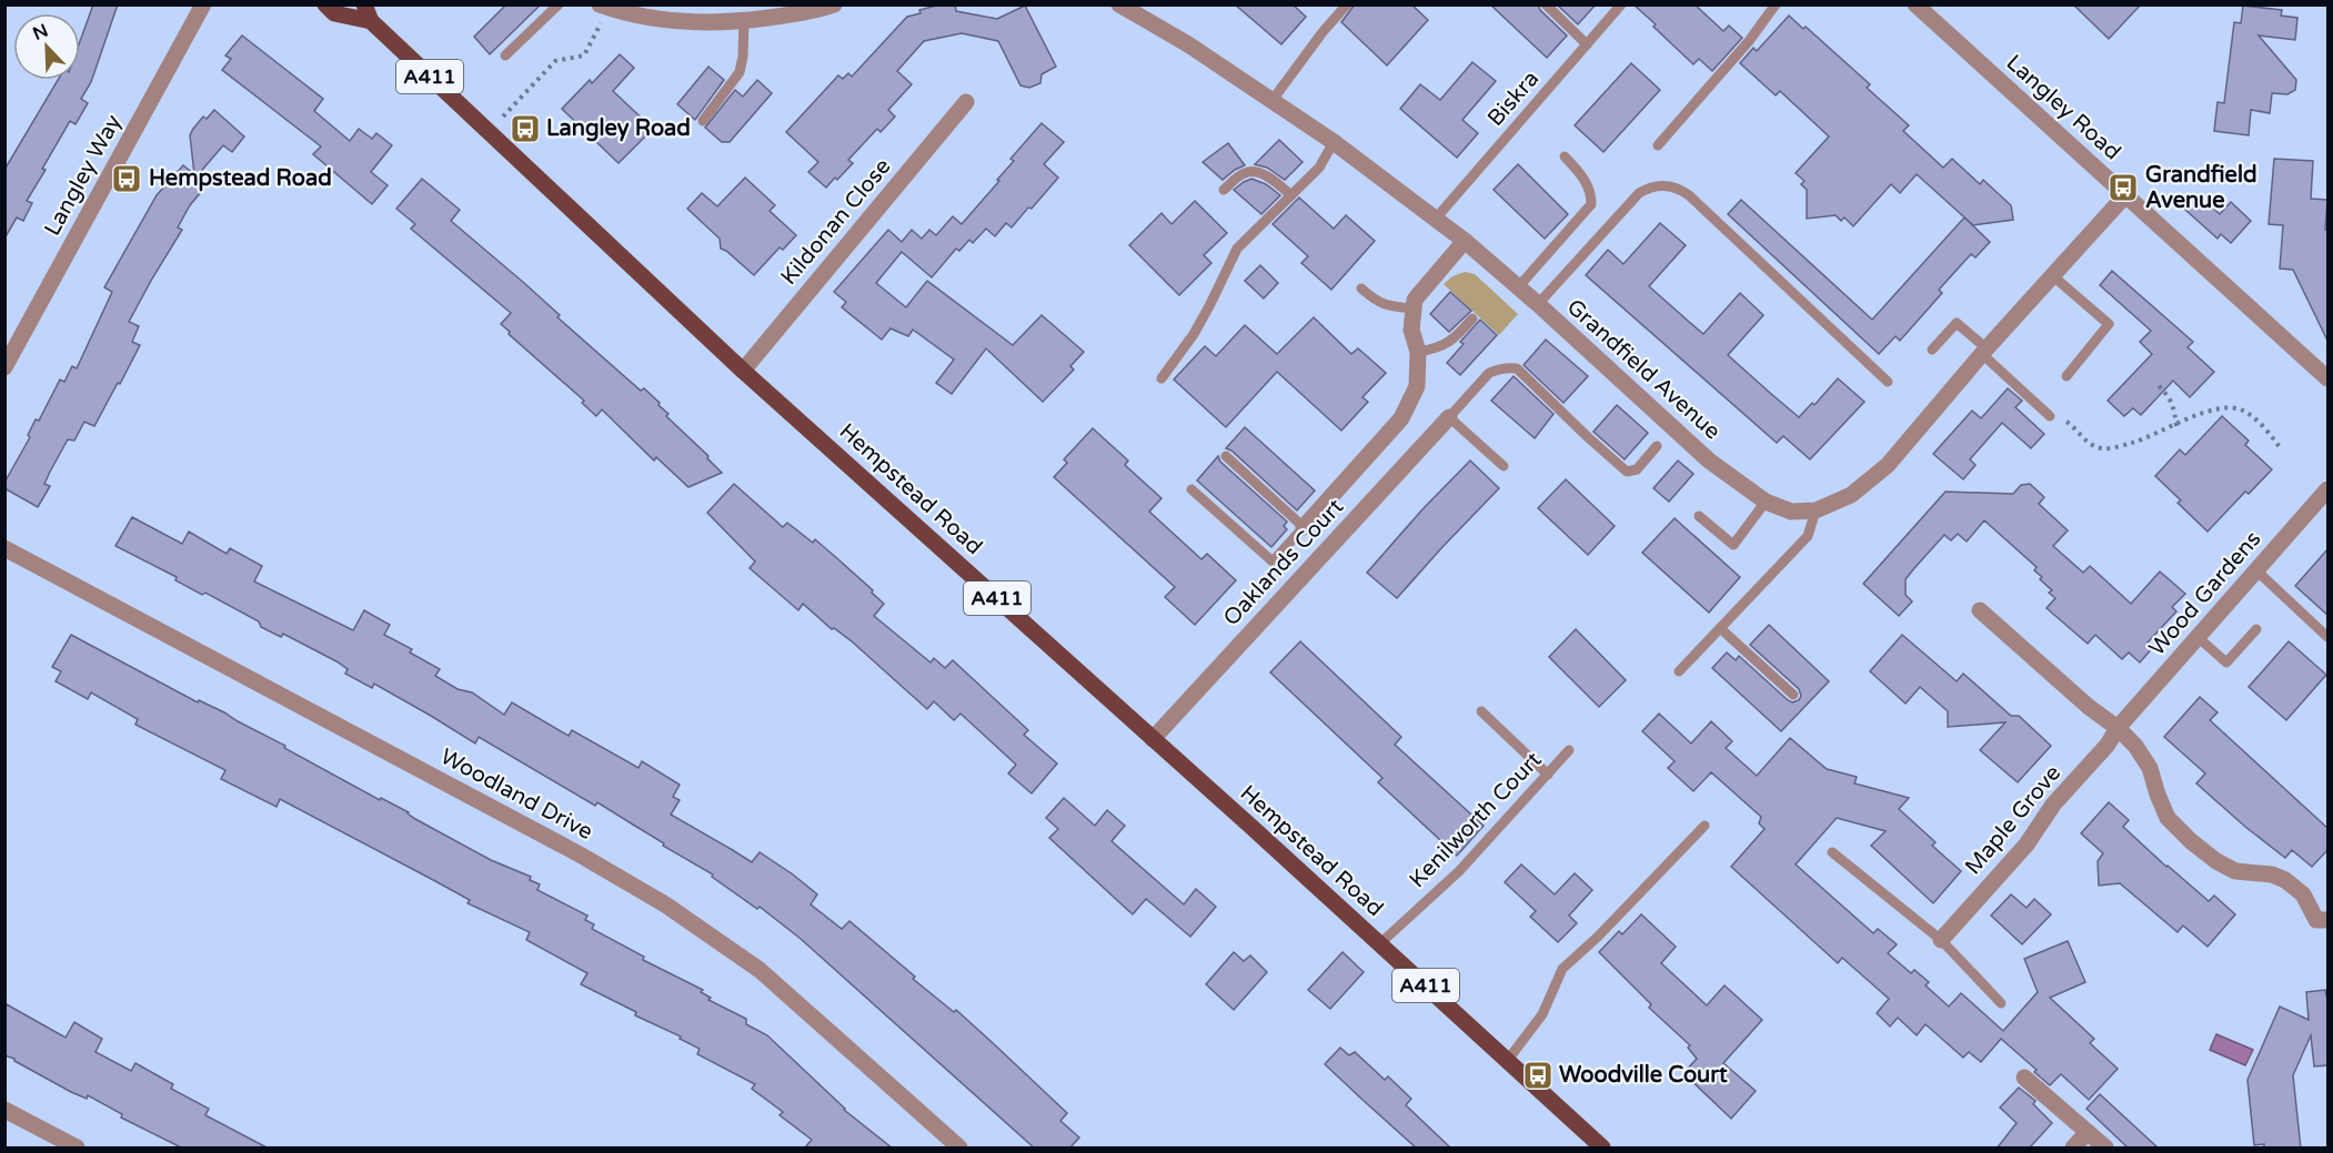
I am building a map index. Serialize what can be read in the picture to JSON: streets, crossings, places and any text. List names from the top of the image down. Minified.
{"streets":{"main road":["A411","Hempstead Road"],"street":["Langley Road","Langley Way","Kildonan Close","Grandfield Avenue","Oaklands Court","Wood Gardens","Woodland Drive","Maple Grove"],"lane":["Biskra","Kenilworth Court"]},"crossings":[["Biskra","Grandfield Avenue"],["Langley Road","Grandfield Avenue"],["Kildonan Close","Hempstead Road"],["Hempstead Road","Oaklands Court"],["Hempstead Road","Kenilworth Court"],["Wood Gardens","Maple Grove"]],"places":{"bus stop":["Langley Road","Hempstead Road","Grandfield Avenue","Woodville Court"]},"north":"top left"}
